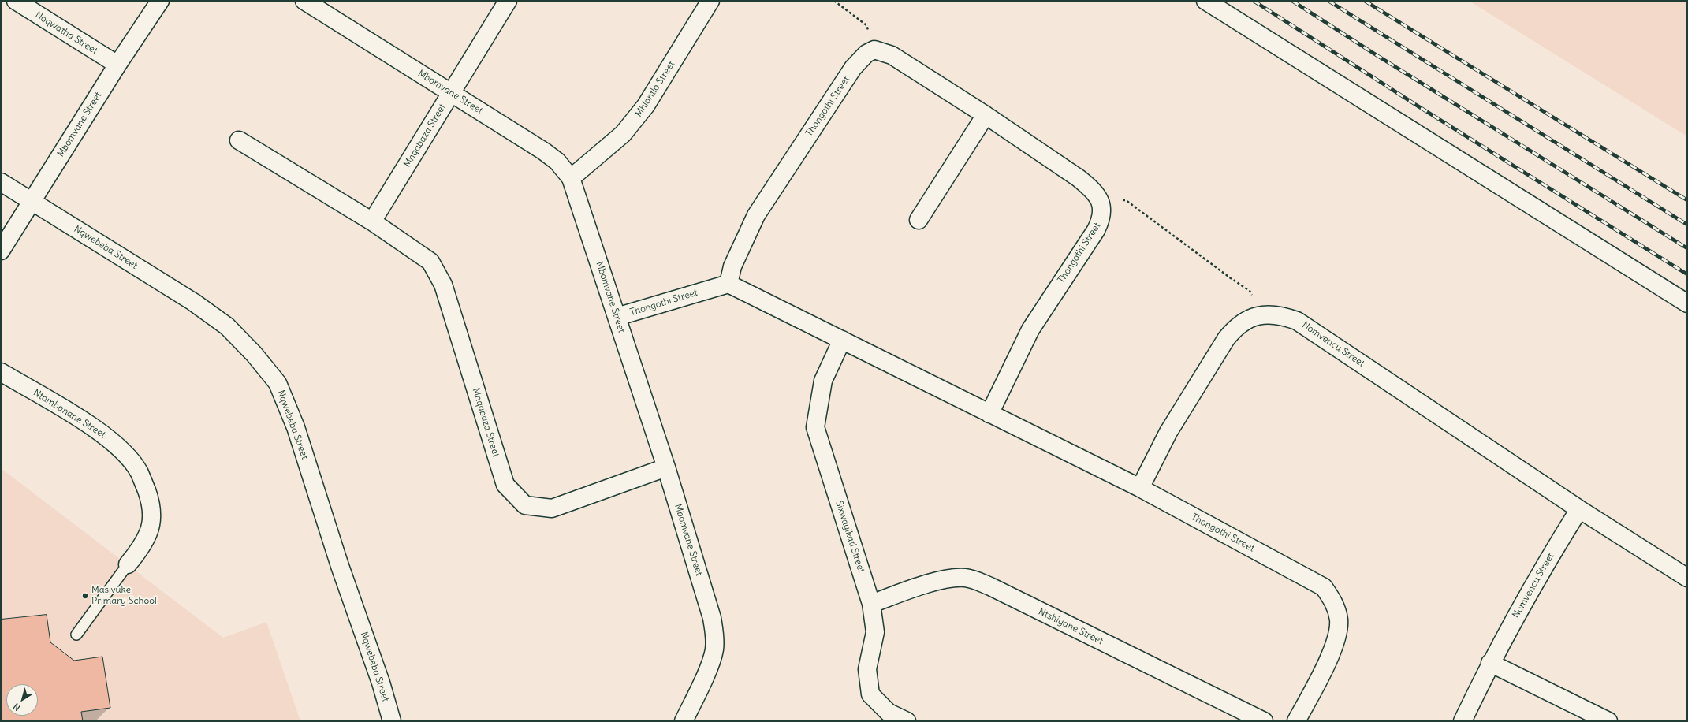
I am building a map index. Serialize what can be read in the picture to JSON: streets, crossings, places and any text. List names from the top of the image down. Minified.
{"streets":{"street":["Noqwatha Street","Mhlontlo Street","Mbomvane Street","Thongothi Street","Mnqabaza Street","Nqwebeba Street","Nomvencu Street","Ntambanane Street","Sixwayikati Street","Ntshiyane Street"]},"crossings":[["Noqwatha Street","Mbomvane Street"],["Mhlontlo Street","Mbomvane Street"],["Mbomvane Street","Thongothi Street"],["Mbomvane Street","Mnqabaza Street"],["Mbomvane Street","Nqwebeba Street"],["Thongothi Street","Nomvencu Street"],["Thongothi Street","Sixwayikati Street"],["Sixwayikati Street","Ntshiyane Street"]],"places":["Masivuke Primary School"],"north":"bottom left"}
